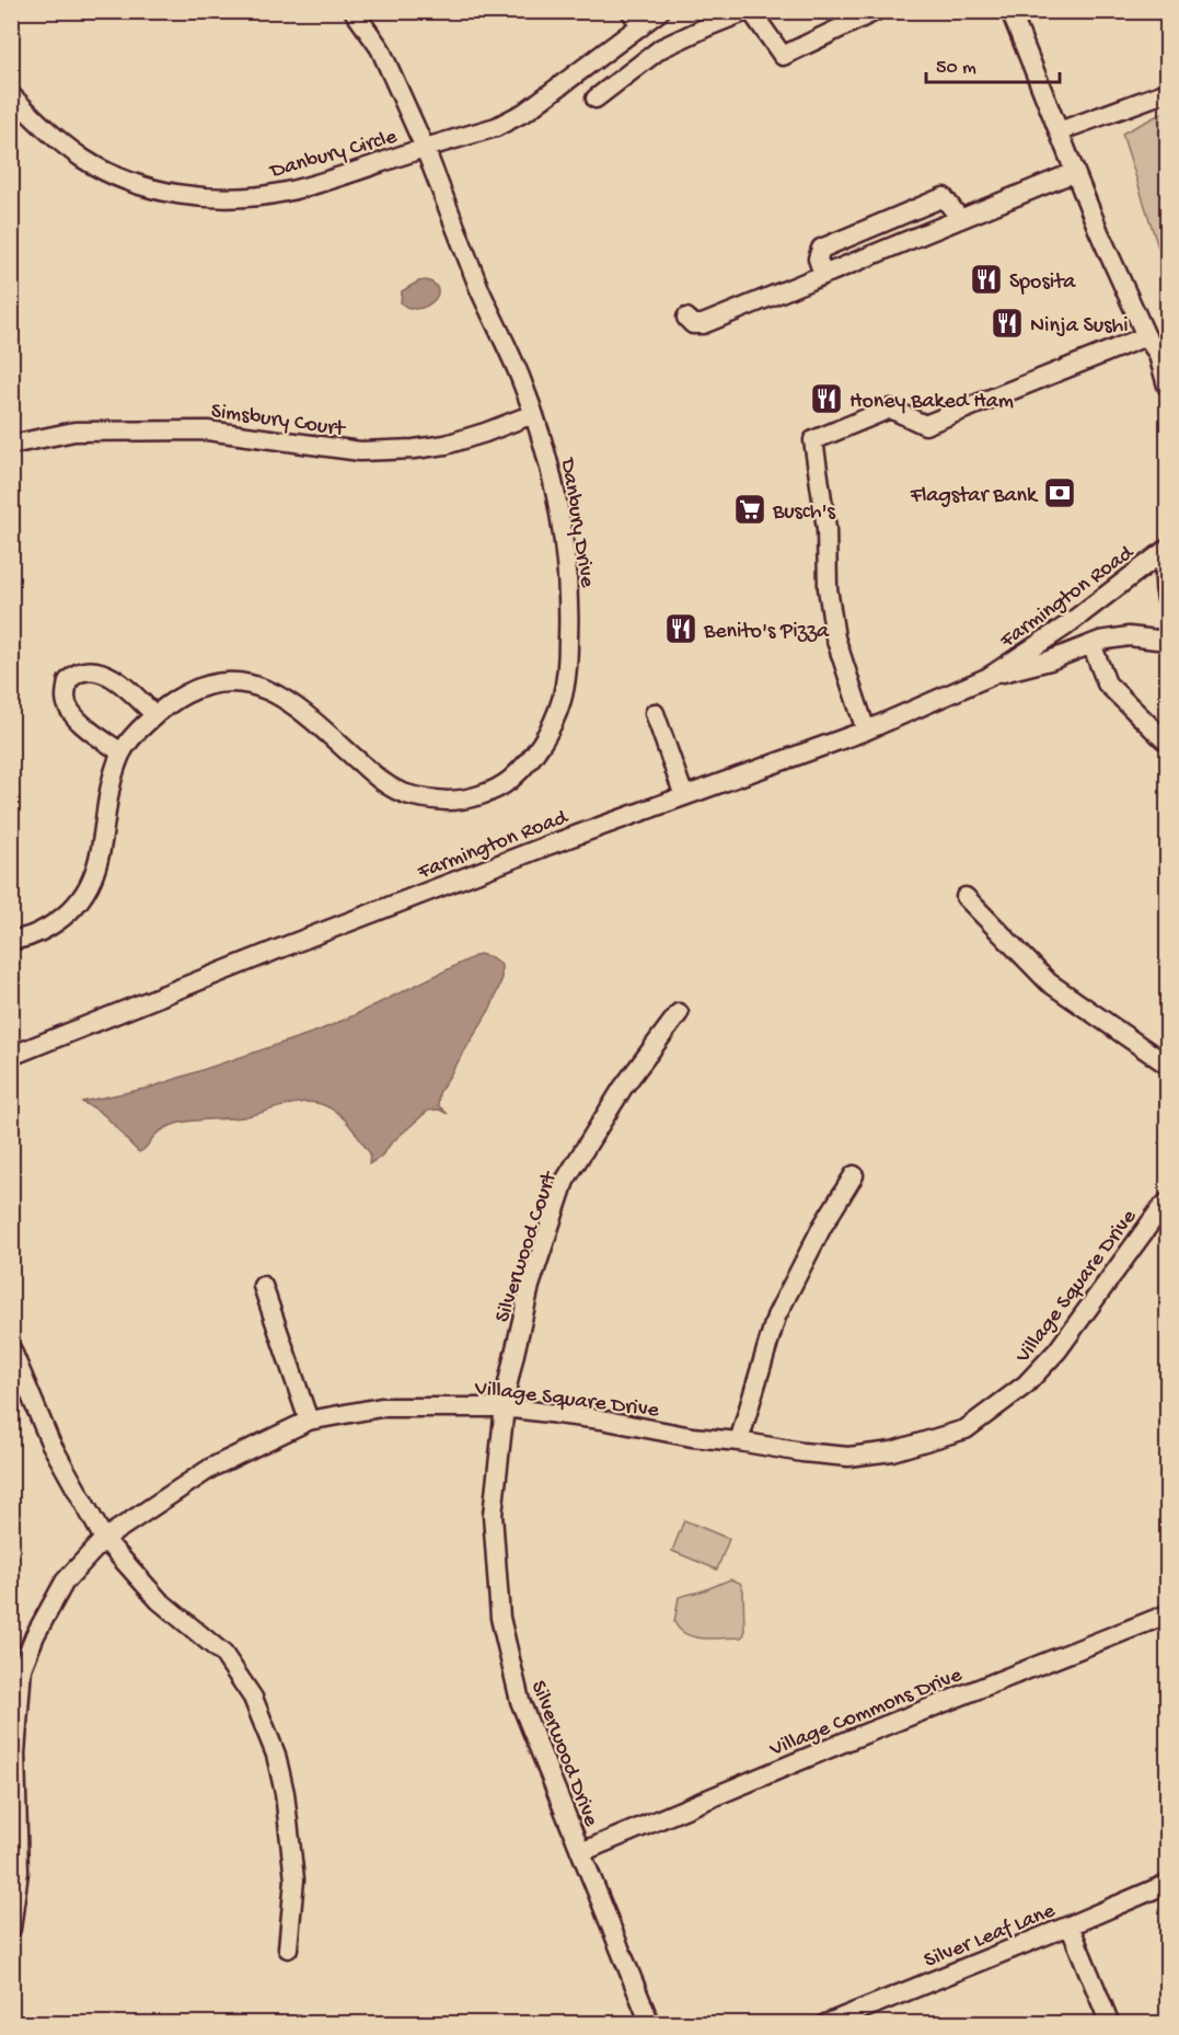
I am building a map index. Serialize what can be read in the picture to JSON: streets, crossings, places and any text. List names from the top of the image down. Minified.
{"streets":{"street":["Danbury Circle","Simsbury Court","Danbury Drive","Farmington Road","Silverwood Court","Village Square Drive","Village Commons Drive","Silverwood Drive","Silver Leaf Lane"]},"crossings":[["Danbury Circle","Danbury Drive"],["Simsbury Court","Danbury Drive"],["Silverwood Court","Village Square Drive"],["Silverwood Court","Silverwood Drive"],["Village Square Drive","Silverwood Drive"],["Village Commons Drive","Silverwood Drive"]],"places":{"restaurant":["Sposita","Ninja Sushi","Honey Baked Ham","Benito's Pizza"],"bank":["Flagstar Bank"],"supermarket":["Busch's"]},"scale_bar":"50 m"}
